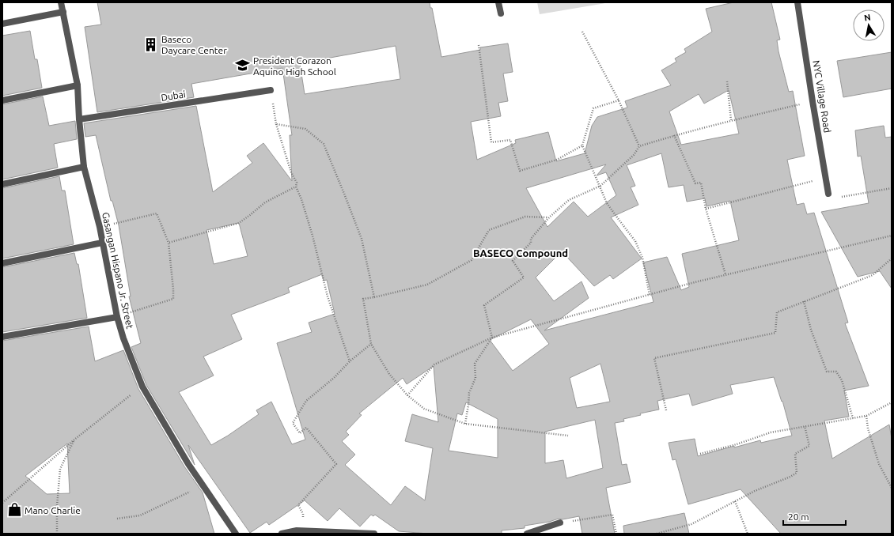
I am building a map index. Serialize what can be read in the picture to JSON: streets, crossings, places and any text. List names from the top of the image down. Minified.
{"streets":{"street":["Dubai","NYC Village Road","Gasangan Hispano Jr. Street"]},"crossings":[["Dubai","Gasangan Hispano Jr. Street"]],"districts":["BASECO Compound"],"places":{"building":["Baseco Daycare Center"],"school or university":["President Corazon Aquino High School"],"shop":["Mano Charlie"]},"scale_bar":"20 m","north":"top"}
